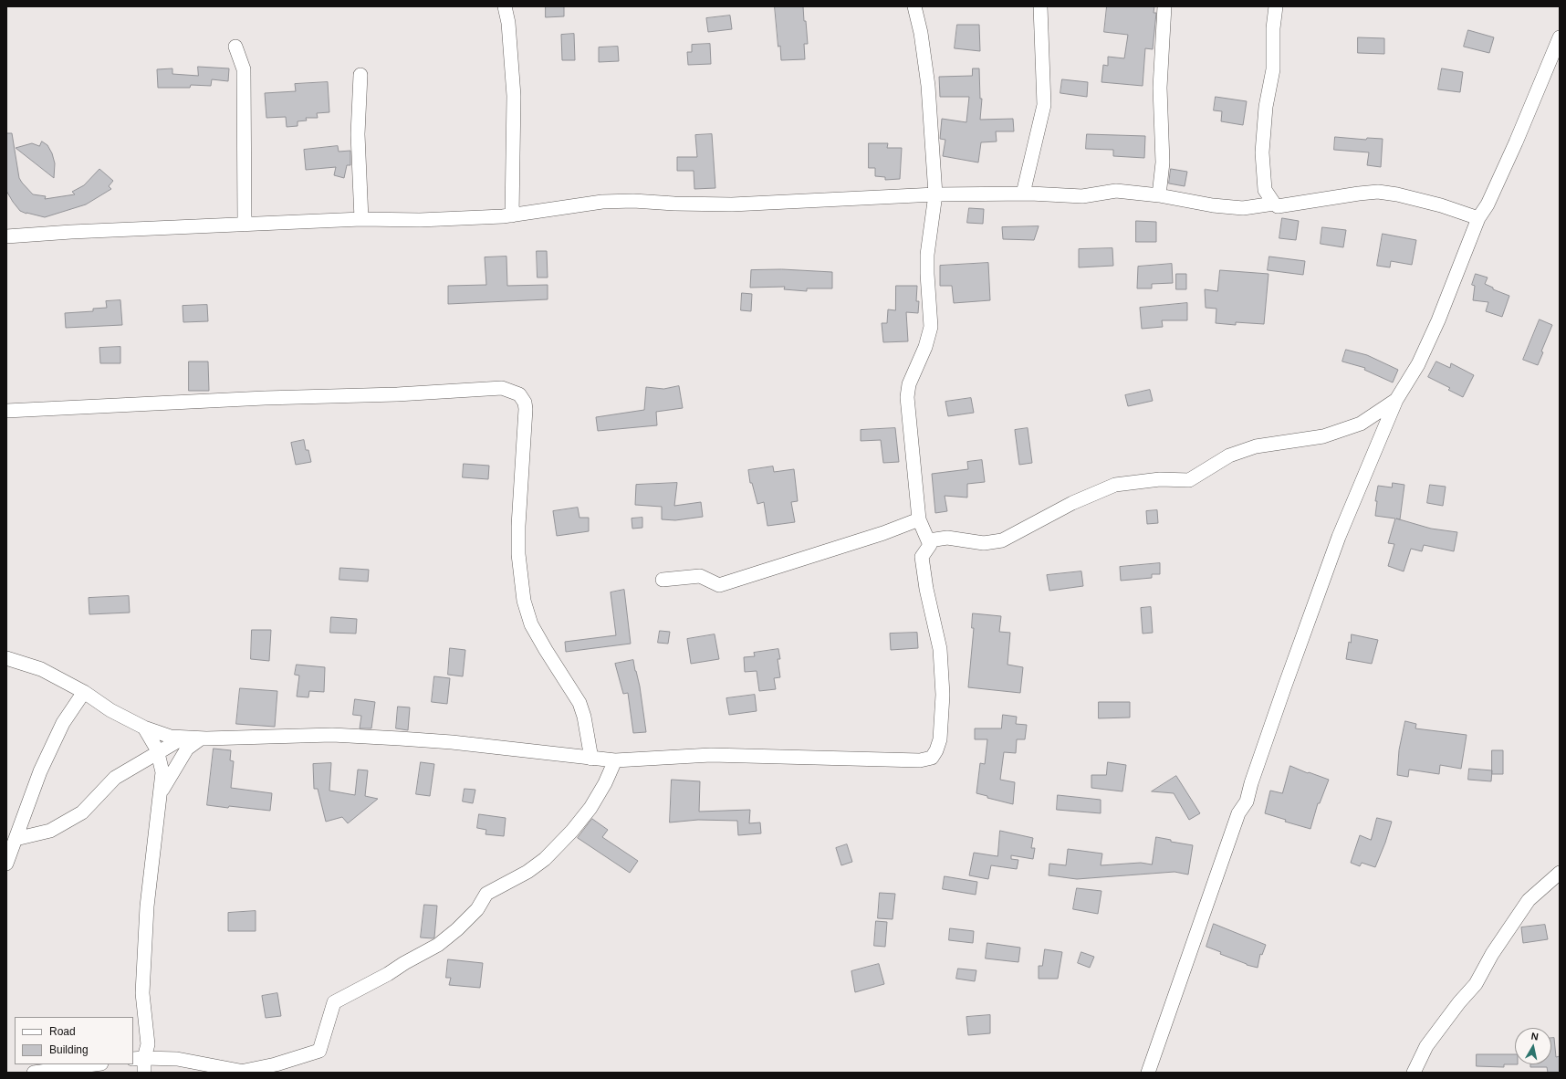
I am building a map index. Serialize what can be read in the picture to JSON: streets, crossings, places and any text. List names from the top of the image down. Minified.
{"legend":["Road","Building"],"north":"top"}
